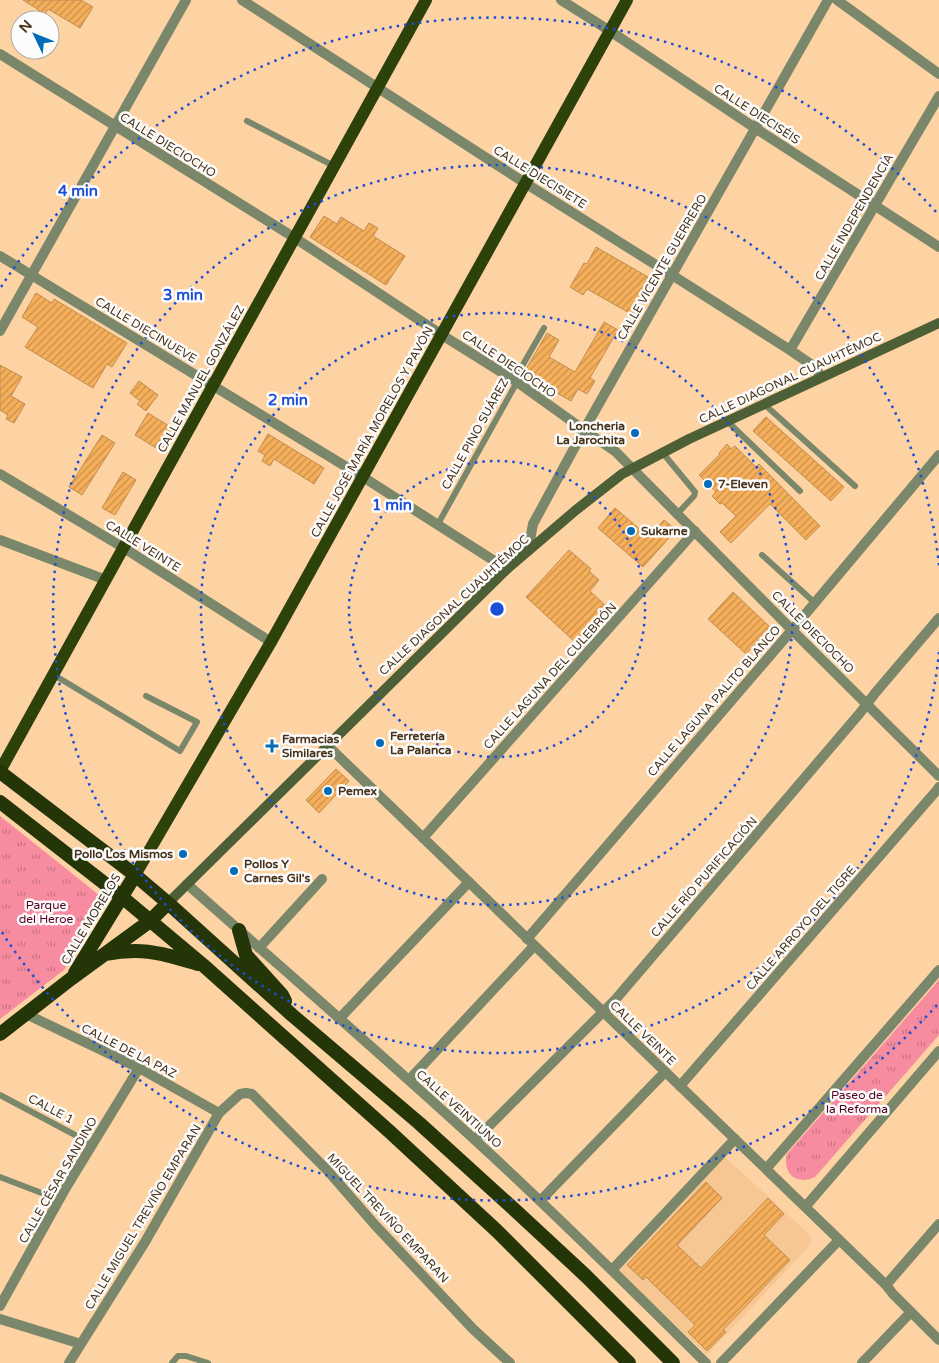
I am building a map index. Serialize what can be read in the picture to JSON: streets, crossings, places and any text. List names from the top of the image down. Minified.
{"streets":{"highway":["CALLE MORELOS"],"main road":["CALLE DIAGONAL CUAUHTÉMOC","CALLE MANUEL GONZÁLEZ","CALLE JOSÉ MARÍA MORELOS Y PAVÓN"],"street":["CALLE DIECISÉIS","CALLE DIECIOCHO","CALLE DIECISIETE","CALLE INDEPENDENCIA","CALLE VICENTE GUERRERO","CALLE DIECINUEVE","CALLE VEINTE","CALLE LAGUNA DEL CULEBRÓN","CALLE LAGUNA PALITO BLANCO","CALLE RÍO PURIFICACIÓN","CALLE ARROYO DEL TIGRE","CALLE DE LA PAZ","CALLE VEINTIUNO","CALLE CÉSAR SANDINO","CALLE MIGUEL TREVIÑO EMPARAN","MIGUEL TREVIÑO EMPARAN"],"lane":["CALLE PINO SUÁREZ","CALLE 1"]},"crossings":[["CALLE DIECISÉIS","CALLE INDEPENDENCIA"],["CALLE DIECISÉIS","CALLE VICENTE GUERRERO"],["CALLE DIECISÉIS","CALLE JOSÉ MARÍA MORELOS Y PAVÓN"],["CALLE DIECIOCHO","CALLE VICENTE GUERRERO"],["CALLE DIECIOCHO","CALLE DIAGONAL CUAUHTÉMOC"],["CALLE DIECIOCHO","CALLE MANUEL GONZÁLEZ"],["CALLE DIECIOCHO","CALLE JOSÉ MARÍA MORELOS Y PAVÓN"],["CALLE DIECIOCHO","CALLE PINO SUÁREZ"],["CALLE DIECIOCHO","CALLE LAGUNA DEL CULEBRÓN"],["CALLE DIECIOCHO","CALLE LAGUNA PALITO BLANCO"],["CALLE DIECIOCHO","CALLE RÍO PURIFICACIÓN"],["CALLE DIECISIETE","CALLE INDEPENDENCIA"],["CALLE DIECISIETE","CALLE VICENTE GUERRERO"],["CALLE DIECISIETE","CALLE DIAGONAL CUAUHTÉMOC"],["CALLE DIECISIETE","CALLE MANUEL GONZÁLEZ"],["CALLE DIECISIETE","CALLE JOSÉ MARÍA MORELOS Y PAVÓN"],["CALLE VICENTE GUERRERO","CALLE DIAGONAL CUAUHTÉMOC"],["CALLE DIECINUEVE","CALLE DIAGONAL CUAUHTÉMOC"],["CALLE DIECINUEVE","CALLE MANUEL GONZÁLEZ"],["CALLE DIECINUEVE","CALLE JOSÉ MARÍA MORELOS Y PAVÓN"],["CALLE DIECINUEVE","CALLE PINO SUÁREZ"],["CALLE DIAGONAL CUAUHTÉMOC","CALLE VEINTE"],["CALLE DIAGONAL CUAUHTÉMOC","CALLE VEINTIUNO"],["CALLE MANUEL GONZÁLEZ","CALLE VEINTE"],["CALLE JOSÉ MARÍA MORELOS Y PAVÓN","CALLE VEINTE"],["CALLE JOSÉ MARÍA MORELOS Y PAVÓN","CALLE MORELOS"],["CALLE VEINTE","CALLE LAGUNA DEL CULEBRÓN"],["CALLE VEINTE","CALLE LAGUNA PALITO BLANCO"],["CALLE VEINTE","CALLE RÍO PURIFICACIÓN"],["CALLE VEINTE","CALLE ARROYO DEL TIGRE"],["CALLE LAGUNA PALITO BLANCO","CALLE VEINTIUNO"],["CALLE RÍO PURIFICACIÓN","CALLE VEINTIUNO"],["CALLE DE LA PAZ","CALLE CÉSAR SANDINO"],["CALLE DE LA PAZ","CALLE MIGUEL TREVIÑO EMPARAN"],["CALLE 1","CALLE CÉSAR SANDINO"],["CALLE MIGUEL TREVIÑO EMPARAN","MIGUEL TREVIÑO EMPARAN"]],"parks":["Parque del Heroe","Paseo de la Reforma"],"places":{"other":["Loncheria La Jarochita","7-Eleven","Sukarne","Ferretería La Palanca","Pemex","Pollo Los Mismos","Pollos Y Carnes Gil's"],"health":["Farmacias Similares"]},"north":"top left","rings":["4 min","3 min","2 min","1 min"]}
